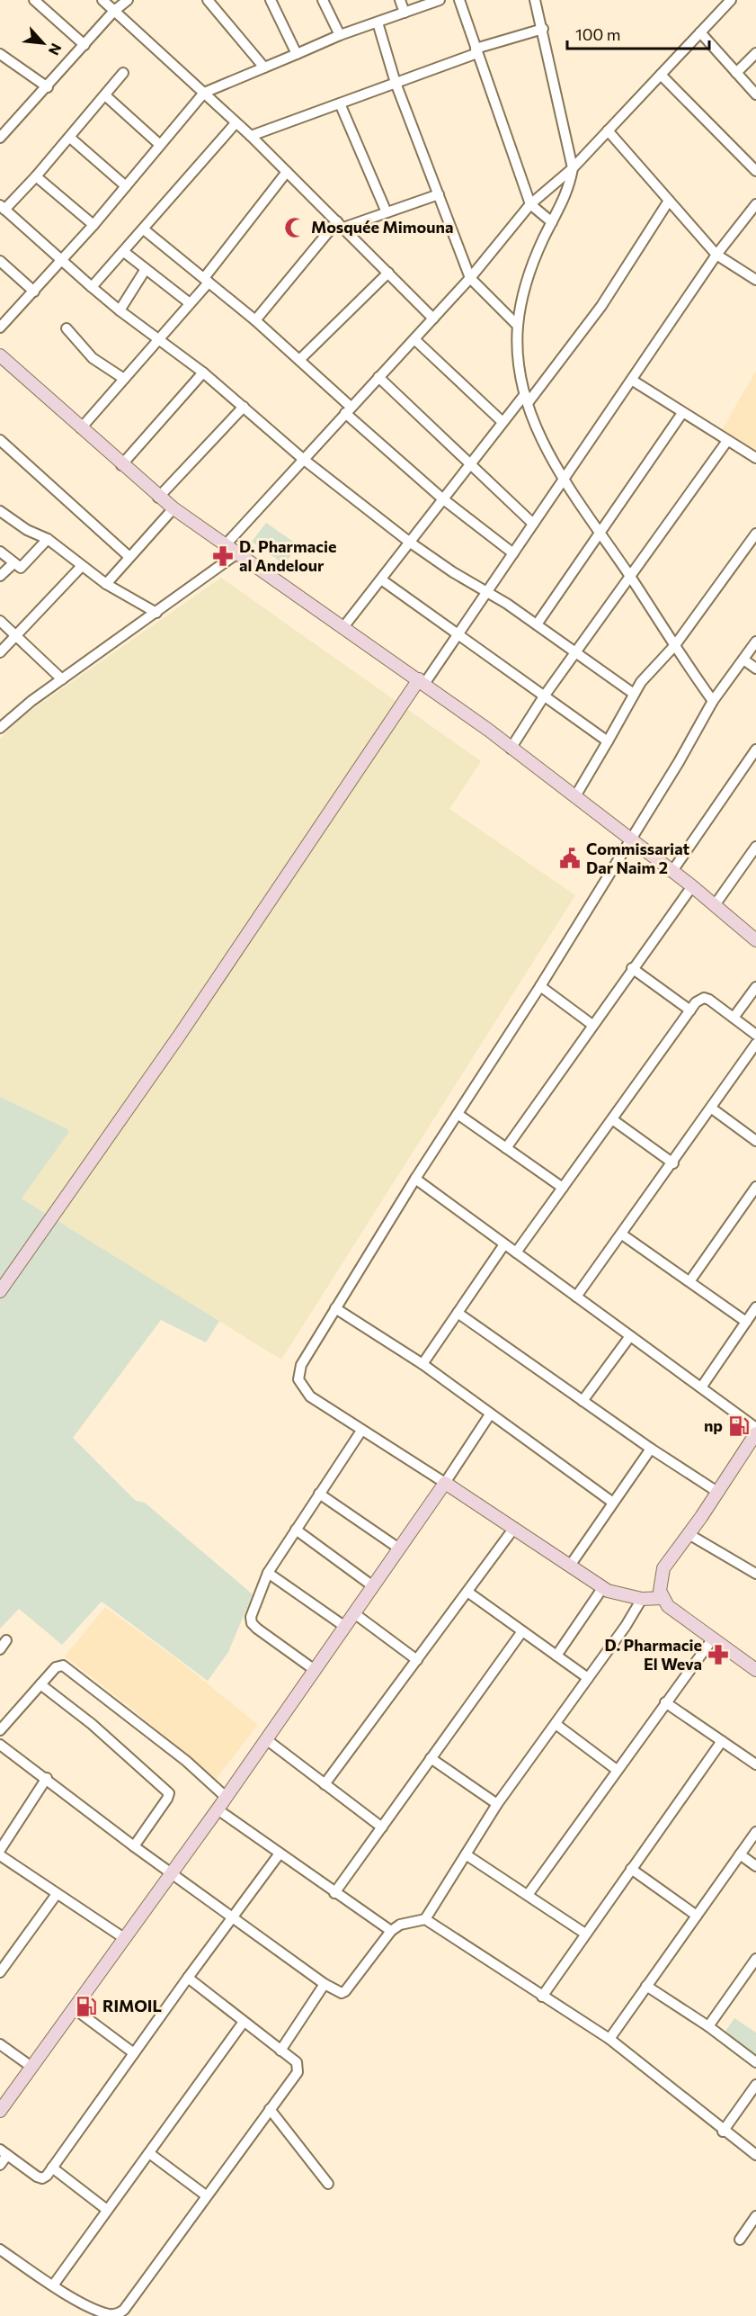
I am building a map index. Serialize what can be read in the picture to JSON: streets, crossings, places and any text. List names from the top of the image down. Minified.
{"places":{"mosque":["Mosquée Mimouna"],"pharmacy":["D. Pharmacie al Andelour","D. Pharmacie El Weva"],"public building":["Commissariat Dar Naim 2"],"fuel station":["np","RIMOIL"]},"scale_bar":"100 m","north":"bottom right"}
